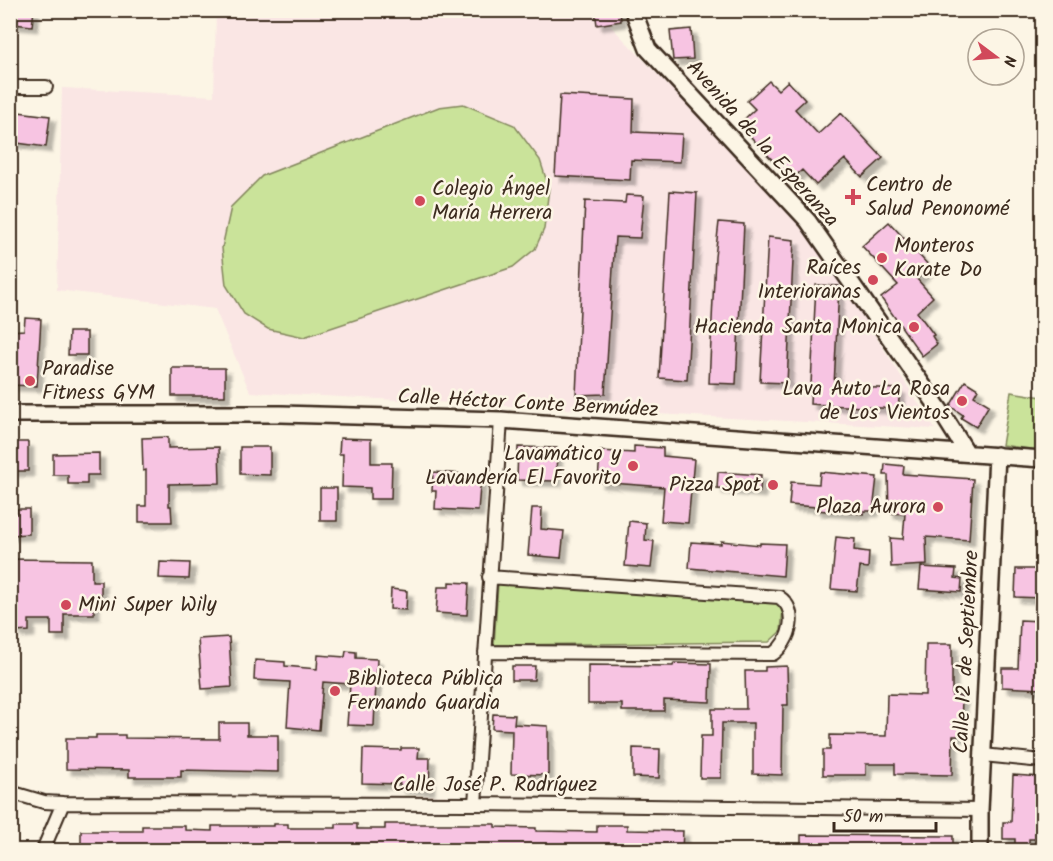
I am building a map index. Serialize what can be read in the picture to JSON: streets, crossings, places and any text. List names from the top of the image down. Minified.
{"streets":{"street":["Avenida de la Esperanza","Calle Héctor Conte Bermúdez","Calle 12 de Septiembre","Calle José P. Rodríguez"]},"crossings":[["Avenida de la Esperanza","Calle Héctor Conte Bermúdez"],["Calle Héctor Conte Bermúdez","Calle 12 de Septiembre"],["Calle 12 de Septiembre","Calle José P. Rodríguez"]],"places":{"health":["Centro de Salud Penonomé"],"other":["Colegio Ángel María Herrera","Monteros Karate Do","Raíces Interioranas","Hacienda Santa Monica","Paradise Fitness GYM","Lava Auto La Rosa de Los Vientos","Lavamático y Lavandería El Favorito","Pizza Spot","Plaza Aurora","Mini Super Wily","Biblioteca Pública Fernando Guardia"]},"scale_bar":"50 m","north":"right"}
